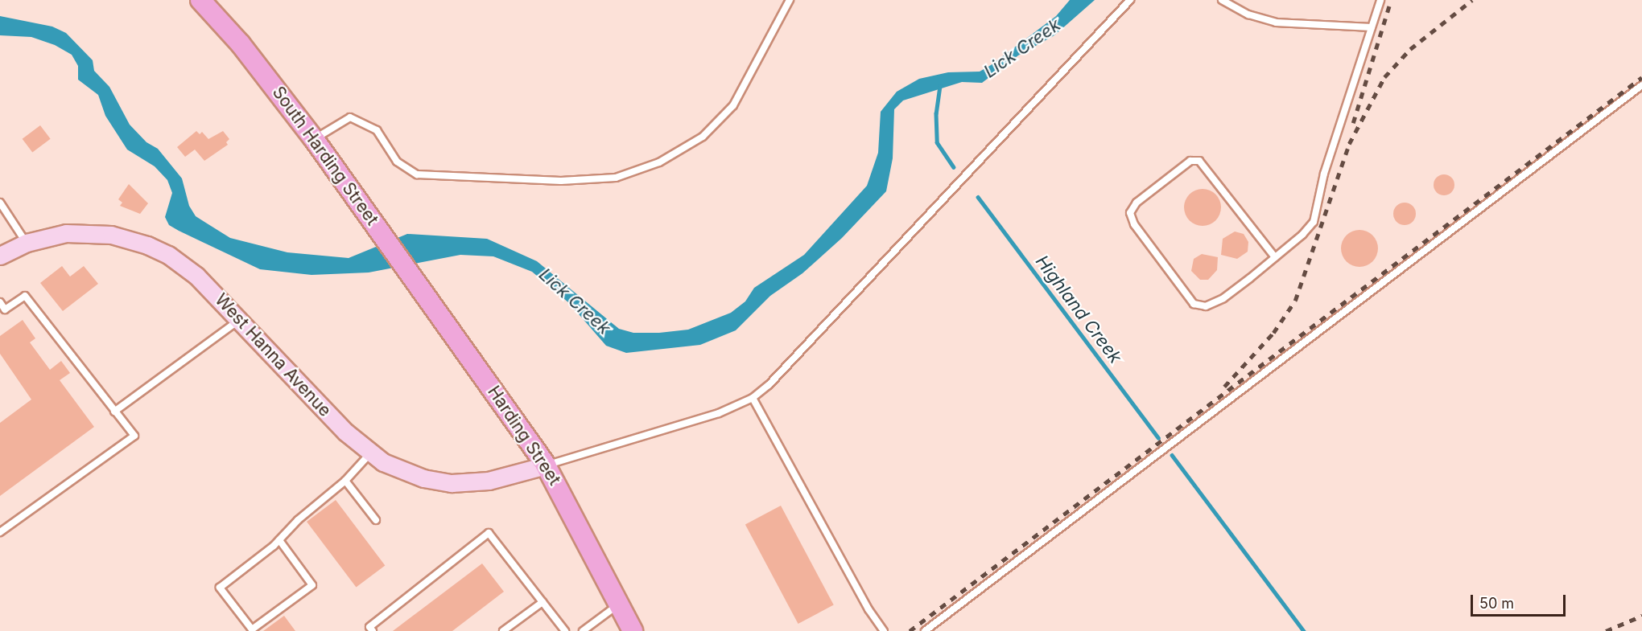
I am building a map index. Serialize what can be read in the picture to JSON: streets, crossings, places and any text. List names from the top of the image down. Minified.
{"streets":{"main road":["South Harding Street","West Hanna Avenue","Harding Street"]},"crossings":[["South Harding Street","Harding Street"],["West Hanna Avenue","Harding Street"]],"water":["Lick Creek","Highland Creek"],"scale_bar":"50 m"}
